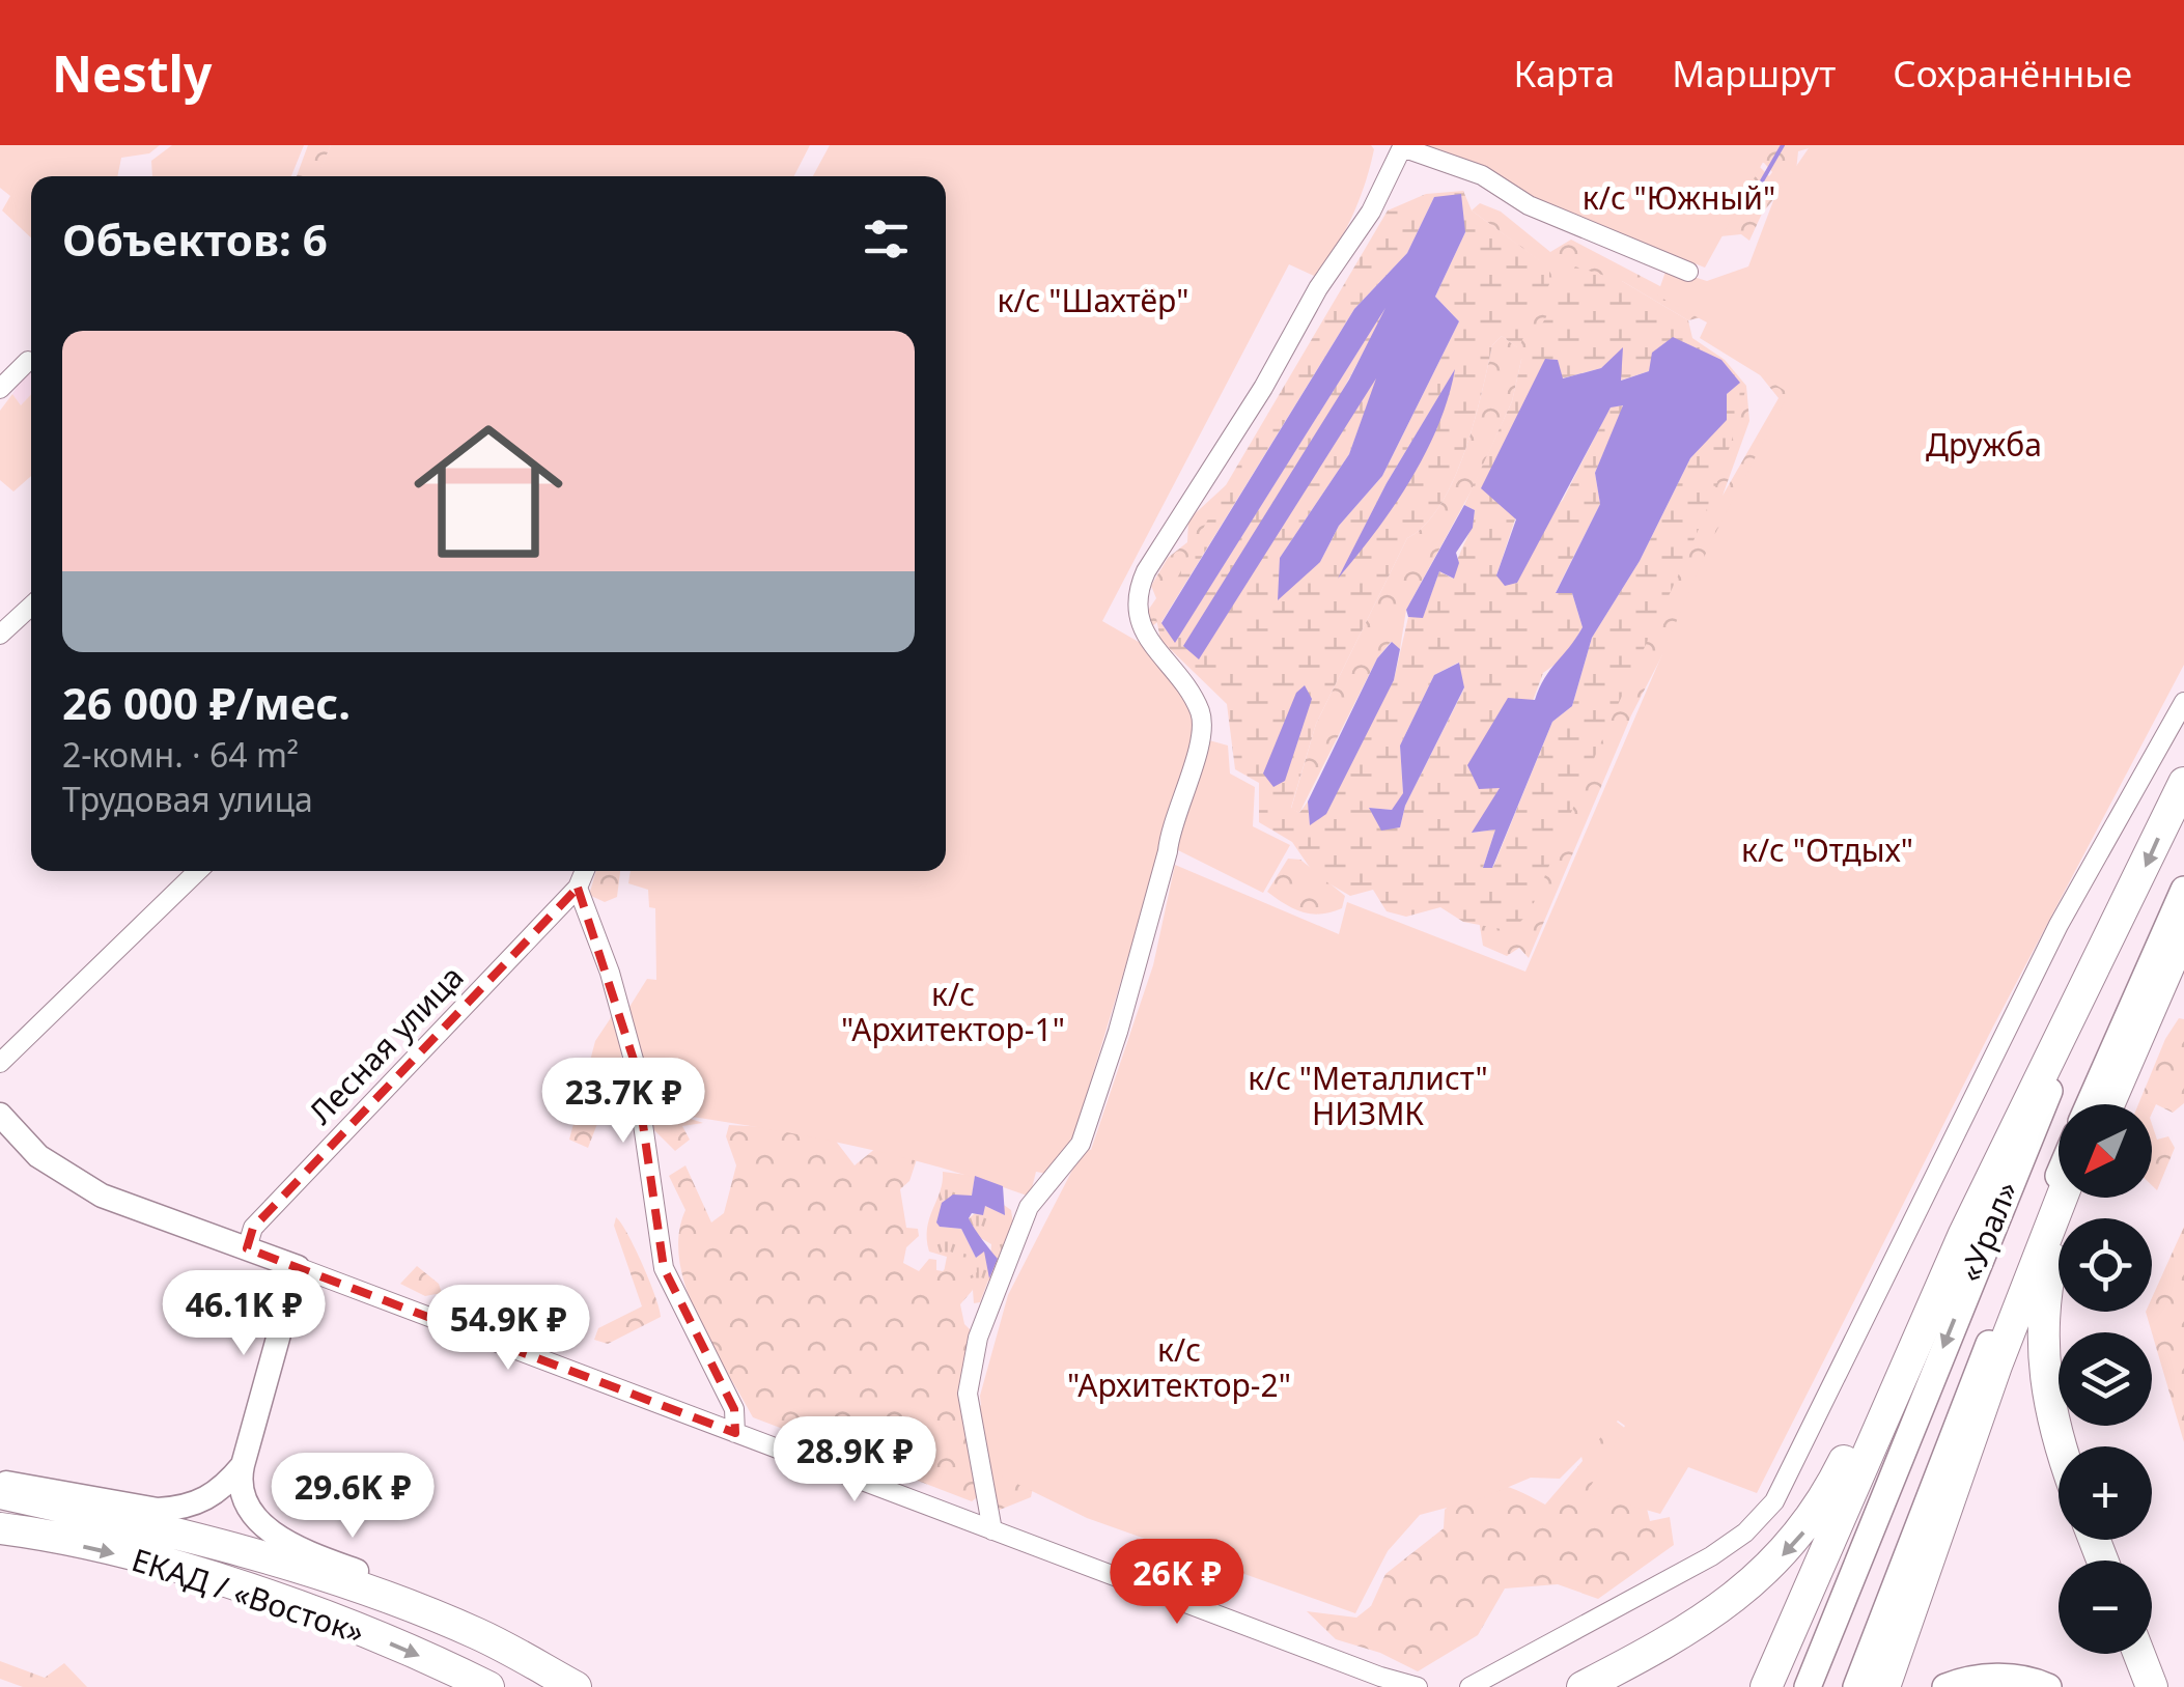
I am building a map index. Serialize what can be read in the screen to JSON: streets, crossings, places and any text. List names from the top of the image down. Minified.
{"streets":{"highway":["«Урал»","ЕКАД / «Восток»"],"street":["Лесная улица"]},"parks":["к/с \"Южный\"","к/с \"Шахтёр\"","Дружба","к/с \"Отдых\"","к/с \"Архитектор-1\"","к/с \"Металлист\" НИЗМК","к/с \"Архитектор-2\""],"north":"bottom left","page":{"header":"Nestly","nav":["Карта","Маршрут","Сохранённые"],"heading":"Объектов: 6","list":[{"name":"26 000 ₽/мес.","note":"2-комн. · 64 m² · Трудовая улица"}],"price":["23.7K ₽","46.1K ₽","54.9K ₽","28.9K ₽","29.6K ₽","26K ₽"],"map_buttons":["+","−"]}}
